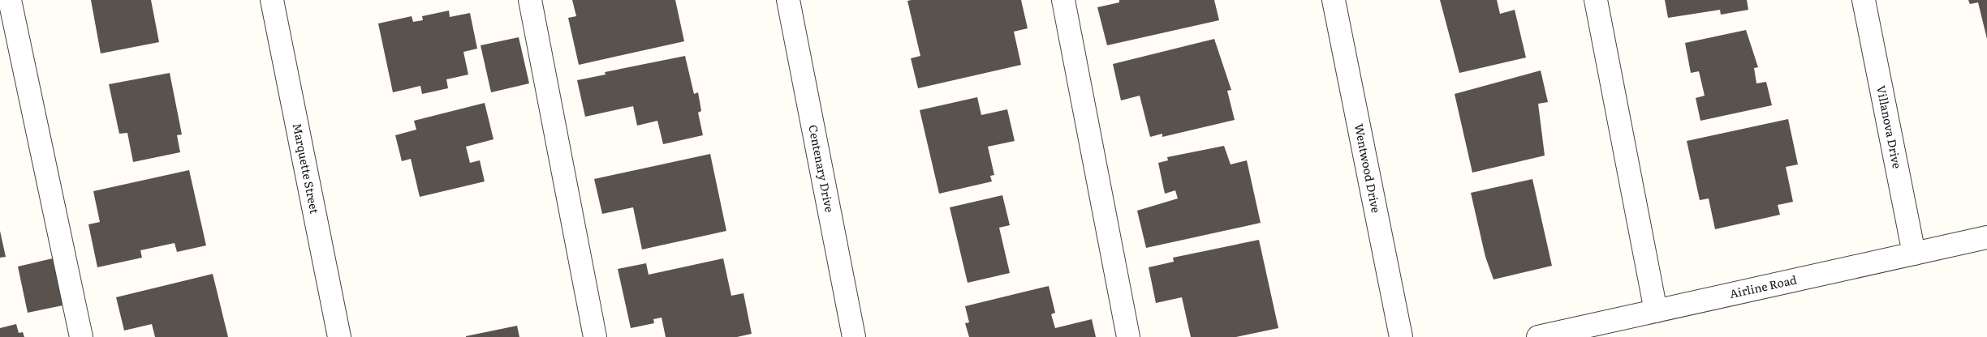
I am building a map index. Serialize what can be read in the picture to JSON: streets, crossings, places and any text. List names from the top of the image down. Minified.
{"streets":{"street":["Villanova Drive","Marquette Street","Centenary Drive","Wentwood Drive","Airline Road"]},"crossings":[["Villanova Drive","Airline Road"]]}
